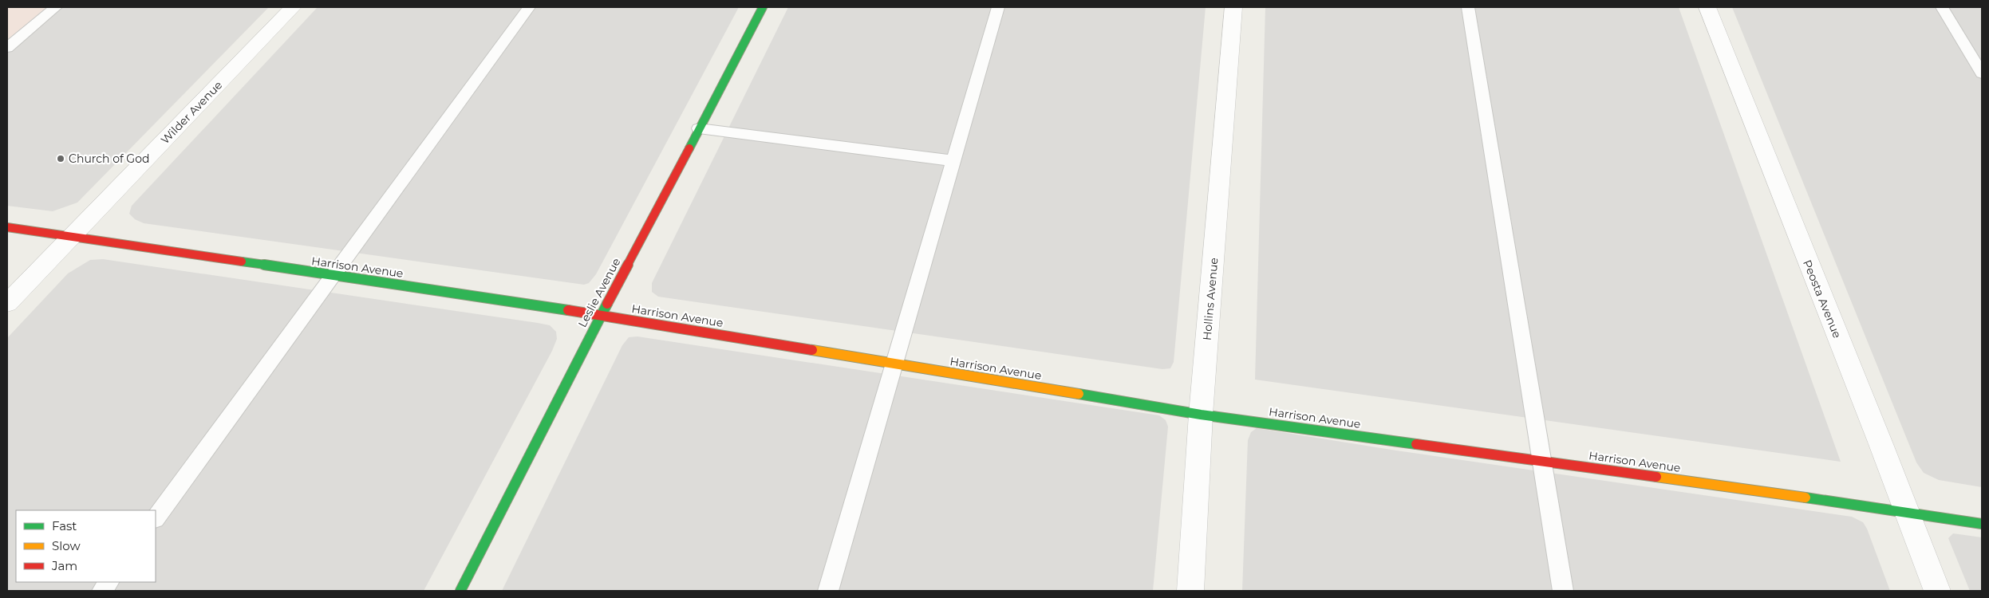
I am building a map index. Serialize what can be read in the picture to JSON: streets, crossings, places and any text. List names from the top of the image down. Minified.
{"streets":{"street":["Wilder Avenue","Harrison Avenue","Leslie Avenue","Hollins Avenue","Peosta Avenue"]},"crossings":[["Wilder Avenue","Harrison Avenue"],["Harrison Avenue","Leslie Avenue"],["Harrison Avenue","Hollins Avenue"],["Harrison Avenue","Peosta Avenue"]],"places":["Church of God"],"legend":["Fast","Slow","Jam"]}
